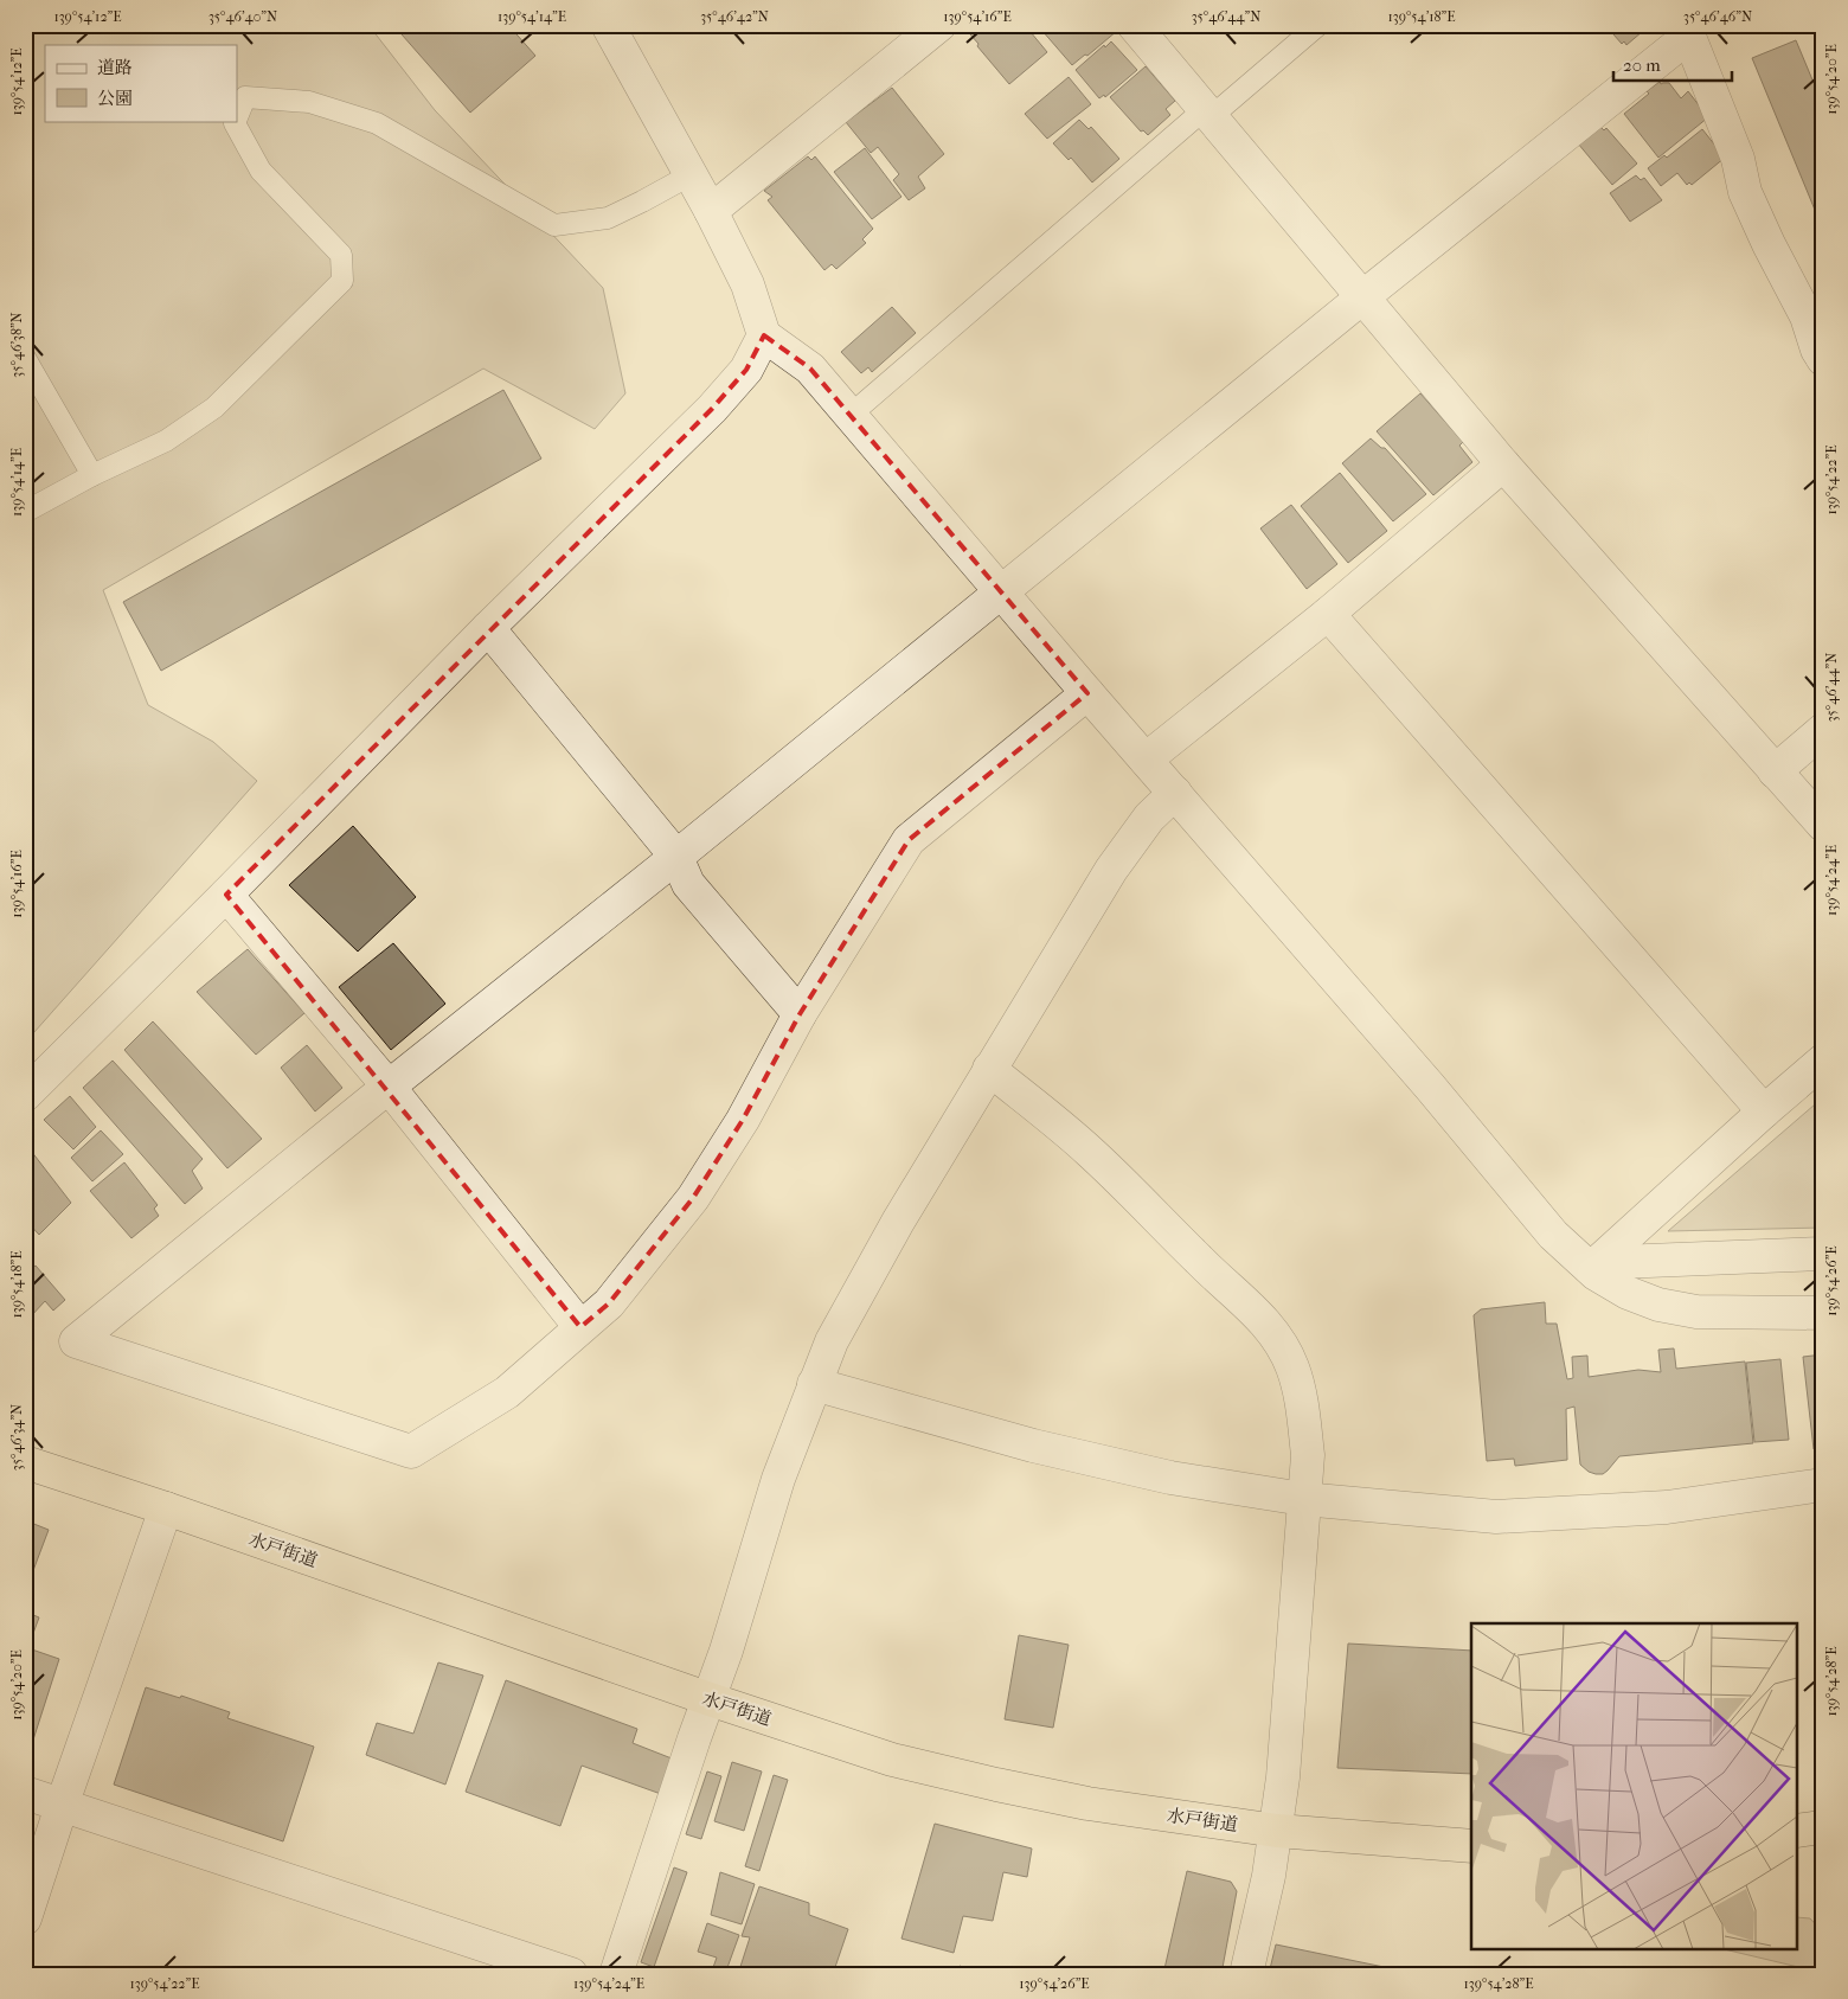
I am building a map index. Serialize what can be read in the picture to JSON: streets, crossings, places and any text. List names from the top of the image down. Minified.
{"streets":{"highway":["水戸街道"]},"legend":["道路","公園"],"scale_bar":"20 m","coordinates":["139°54'12\"E","35°46'40\"N","139°54'14\"E","35°46'42\"N","139°54'16\"E","35°46'44\"N","139°54'18\"E","35°46'46\"N","139°54'20\"E","35°46'38\"N","139°54'22\"E","139°54'24\"E","139°54'26\"E","35°46'34\"N","139°54'28\"E"]}
